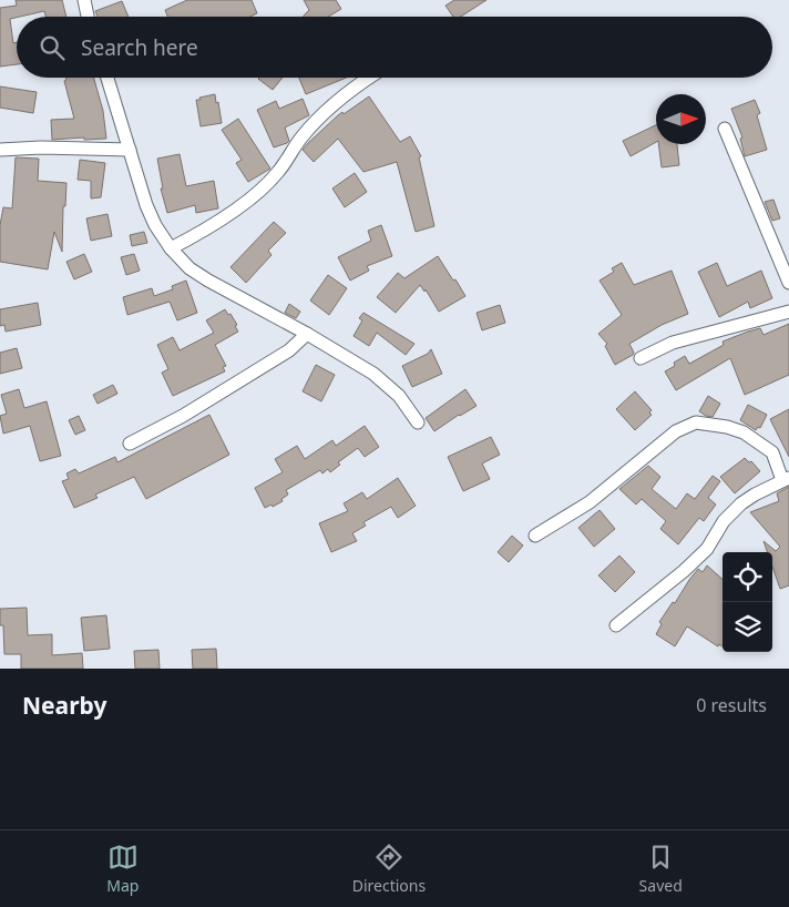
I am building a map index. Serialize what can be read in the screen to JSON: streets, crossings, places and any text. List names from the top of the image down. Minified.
{"north":"right","page":{"search":"Search here","heading":["Nearby","0 results"],"nav":["Map","Directions","Saved"]}}
